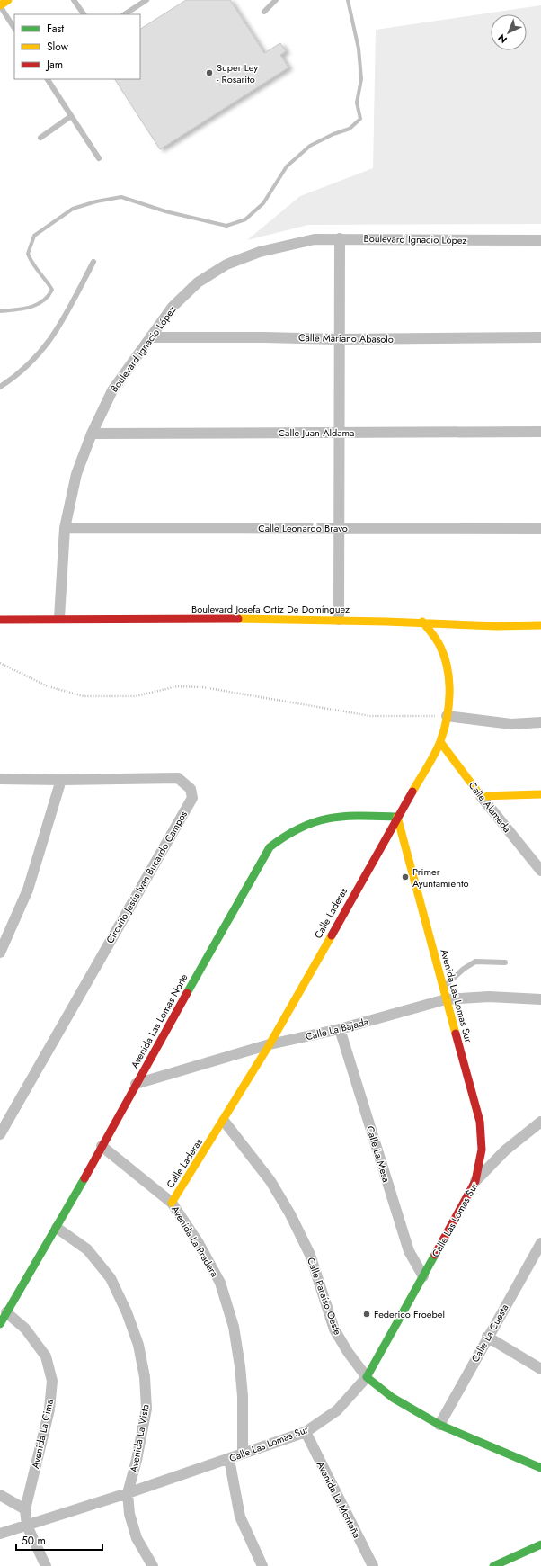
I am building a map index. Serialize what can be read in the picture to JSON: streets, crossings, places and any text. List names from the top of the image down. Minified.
{"streets":{"main road":["Boulevard Josefa Ortiz De Domínguez","Calle Alameda","Calle Laderas","Avenida Las Lomas Sur","Avenida Las Lomas Norte","Calle Las Lomas Sur","Calle Paraíso Oeste"],"street":["Boulevard Ignacio López","Calle Mariano Abasolo","Calle Juan Aldama","Calle Leonardo Bravo","Circuito Jesús Ivan Bucardo Campos","Calle La Bajada","Calle La Mesa","Avenida La Pradera","Calle La Cuesta","Avenida La Cima","Avenida La Vista","Avenida La Montaña"]},"crossings":[["Boulevard Ignacio López","Calle Mariano Abasolo"],["Boulevard Ignacio López","Calle Juan Aldama"],["Boulevard Ignacio López","Calle Leonardo Bravo"],["Boulevard Ignacio López","Boulevard Josefa Ortiz De Domínguez"],["Boulevard Josefa Ortiz De Domínguez","Calle Laderas"],["Calle Alameda","Calle Laderas"],["Calle Laderas","Avenida Las Lomas Sur"],["Calle Laderas","Avenida Las Lomas Norte"],["Calle Laderas","Calle La Bajada"],["Calle Laderas","Avenida La Pradera"],["Calle Laderas","Calle Paraíso Oeste"],["Avenida Las Lomas Sur","Avenida Las Lomas Norte"],["Avenida Las Lomas Sur","Calle La Bajada"],["Avenida Las Lomas Sur","Calle Las Lomas Sur"],["Avenida Las Lomas Norte","Calle La Bajada"],["Avenida Las Lomas Norte","Avenida La Pradera"],["Avenida Las Lomas Norte","Avenida La Cima"],["Avenida Las Lomas Norte","Avenida La Vista"],["Calle La Bajada","Calle La Mesa"],["Calle La Mesa","Calle Las Lomas Sur"],["Calle Las Lomas Sur","Avenida La Pradera"],["Calle Las Lomas Sur","Calle Paraíso Oeste"],["Calle Las Lomas Sur","Avenida La Cima"],["Calle Las Lomas Sur","Avenida La Vista"],["Calle Las Lomas Sur","Avenida La Montaña"],["Calle Paraíso Oeste","Calle La Cuesta"]],"places":["Super Ley - Rosarito","Primer Ayuntamiento","Federico Froebel"],"legend":["Fast","Slow","Jam"],"scale_bar":"50 m","north":"bottom left"}
